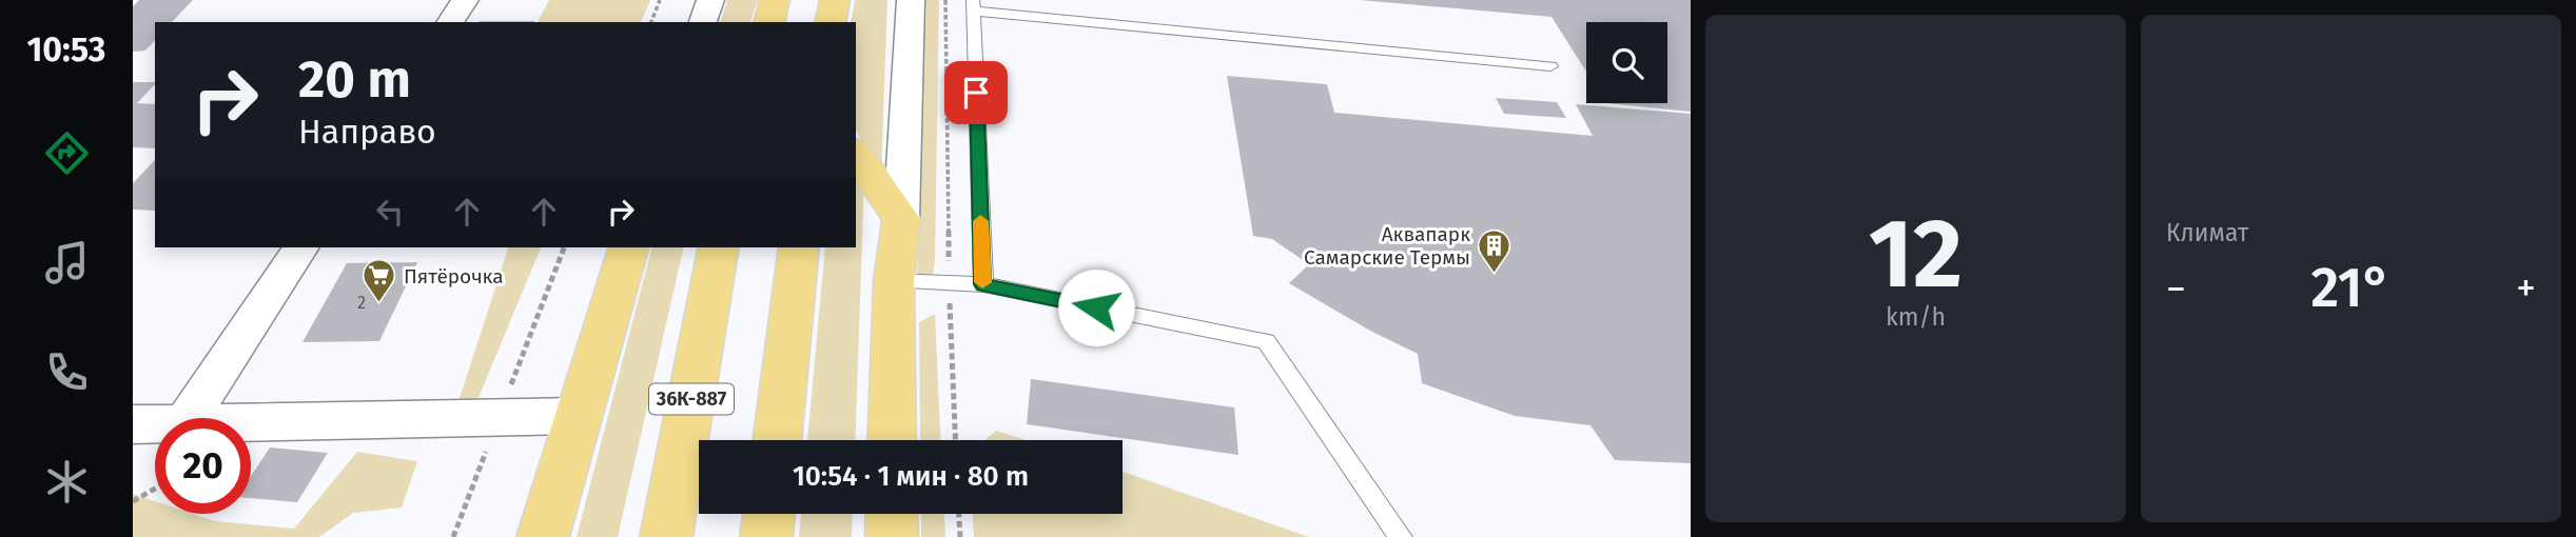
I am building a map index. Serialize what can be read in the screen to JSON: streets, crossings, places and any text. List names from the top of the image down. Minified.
{"streets":{"main road":["36К-887"]},"places":{"building":["Аквапарк Самарские Термы"],"supermarket":["Пятёрочка"]},"house_numbers":["2"],"page":{"tabs":"10:53","tile":[["12","km/h"],"Климат"],"turn":["20 m","Направо"],"heat":["−","21°","+"],"limit":"20","trip":"10:54 · 1 мин · 80 m"}}
